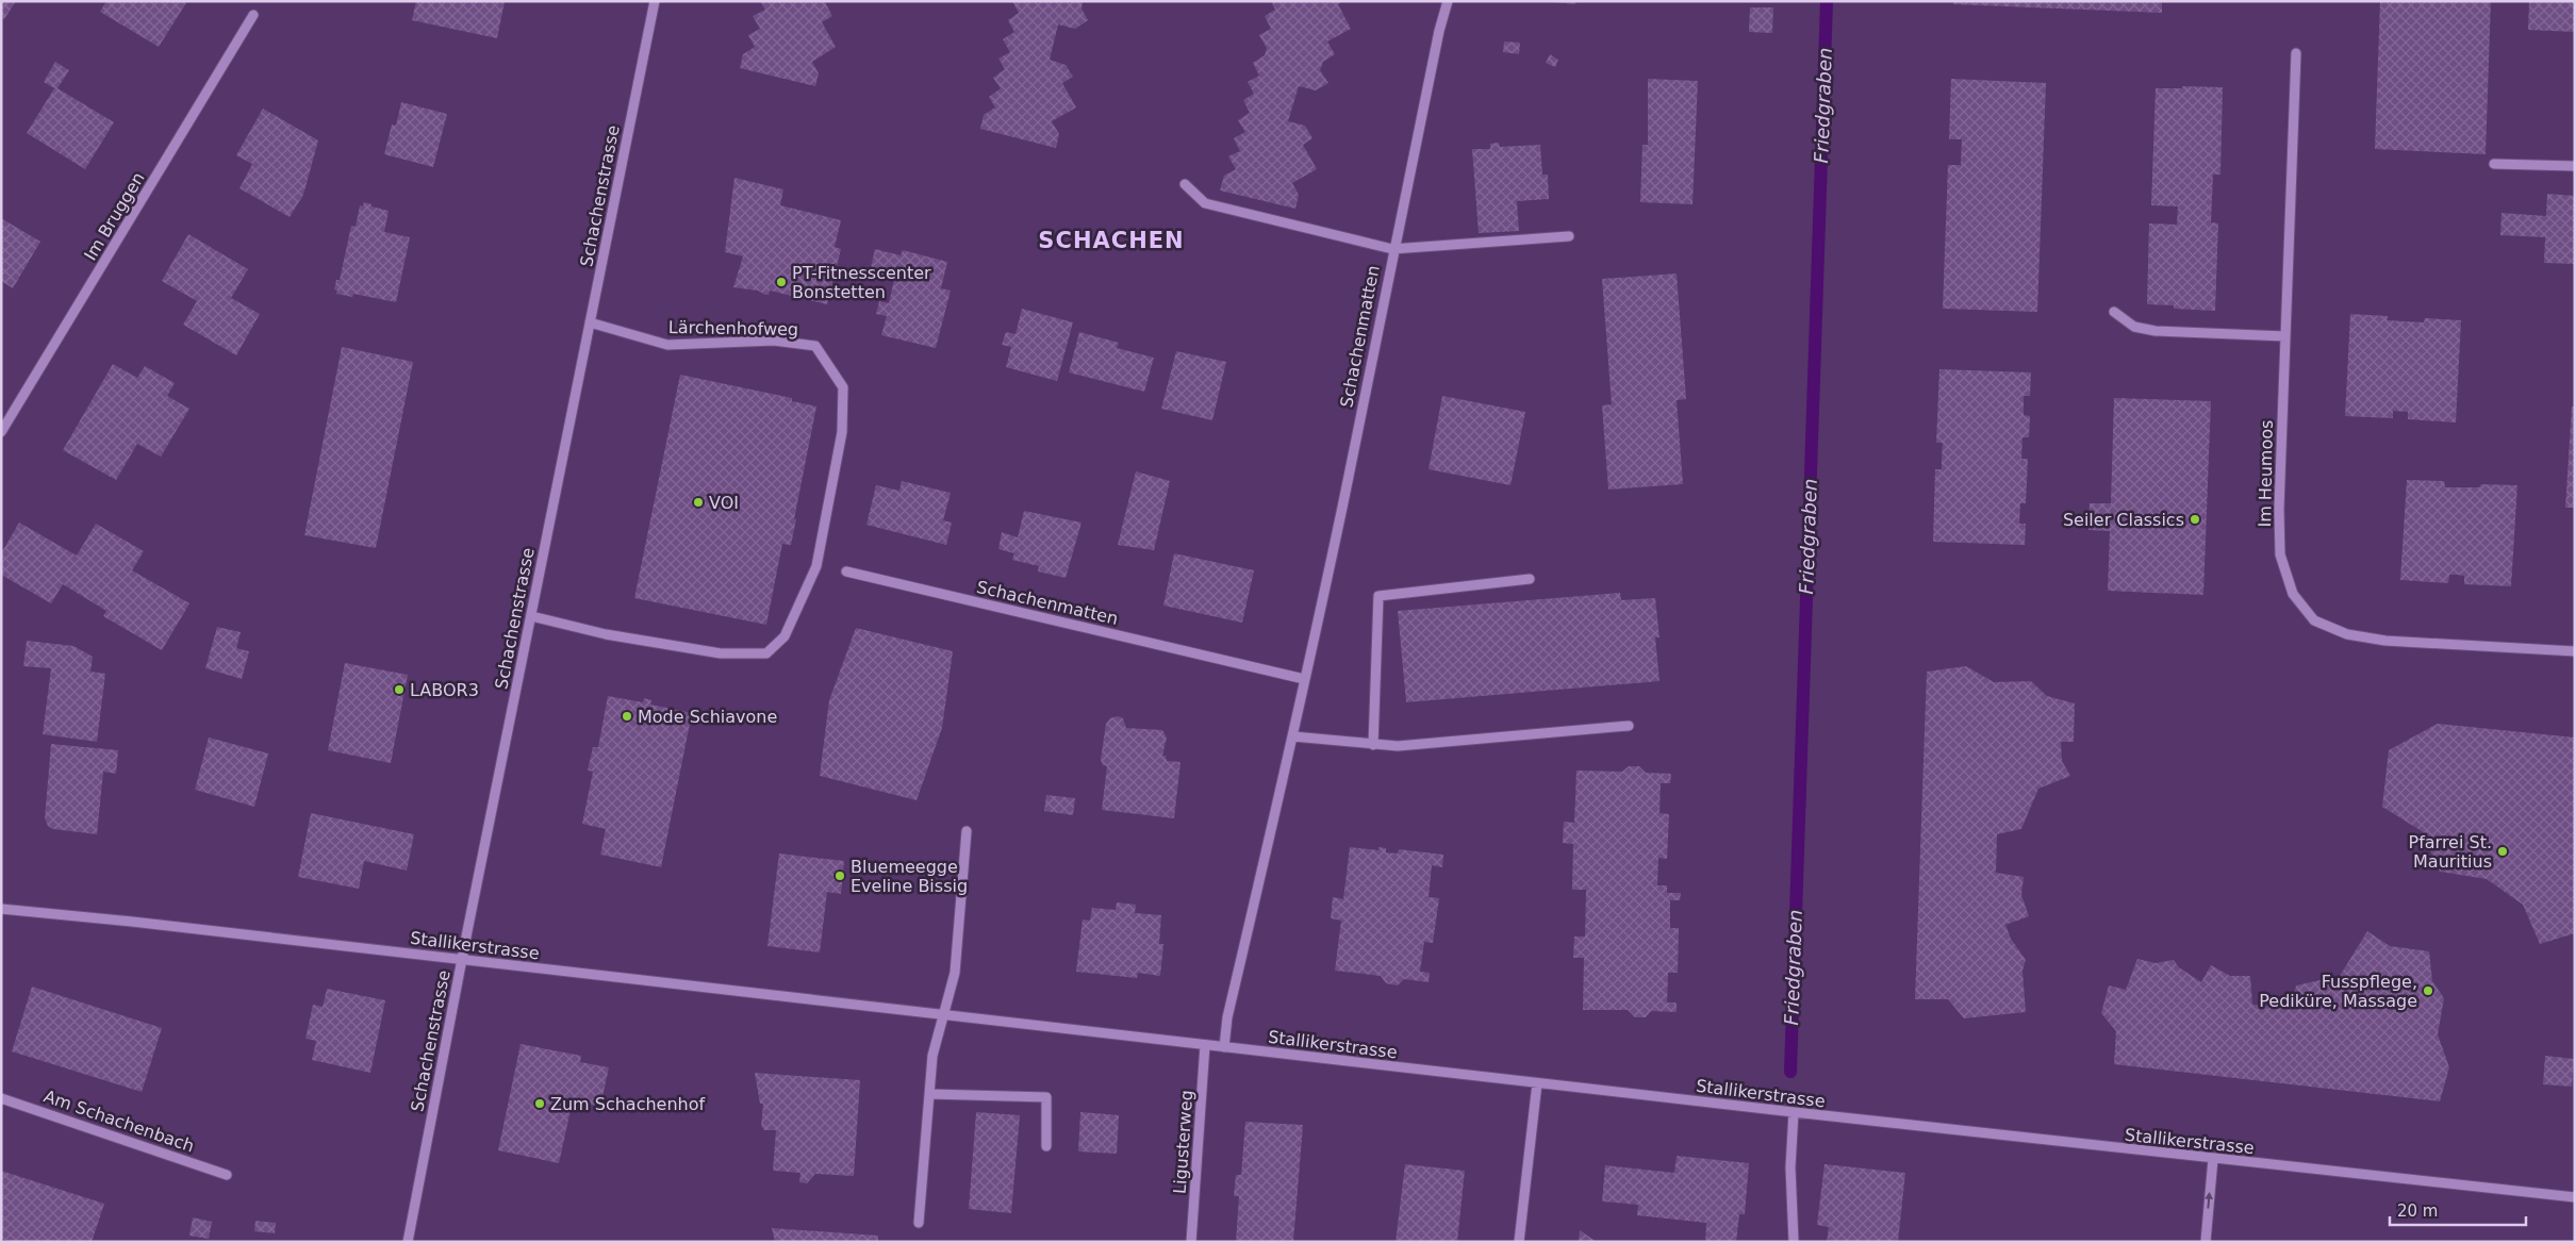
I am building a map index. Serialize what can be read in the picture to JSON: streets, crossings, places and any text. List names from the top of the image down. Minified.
{"streets":{"street":["Schachenstrasse","Im Bruggen","Lärchenhofweg","Schachenmatten","Im Heumoos","Stallikerstrasse","Am Schachenbach","Ligusterweg"]},"crossings":[["Schachenstrasse","Lärchenhofweg"],["Schachenstrasse","Stallikerstrasse"],["Schachenmatten","Stallikerstrasse"],["Stallikerstrasse","Ligusterweg"]],"districts":["SCHACHEN"],"water":["Friedgraben"],"places":["PT-Fitnesscenter Bonstetten","VOI","Seiler Classics","LABOR3","Mode Schiavone","Pfarrei St. Mauritius","Bluemeegge Eveline Bissig","Fusspflege, Pediküre, Massage","Zum Schachenhof"],"scale_bar":"20 m"}
